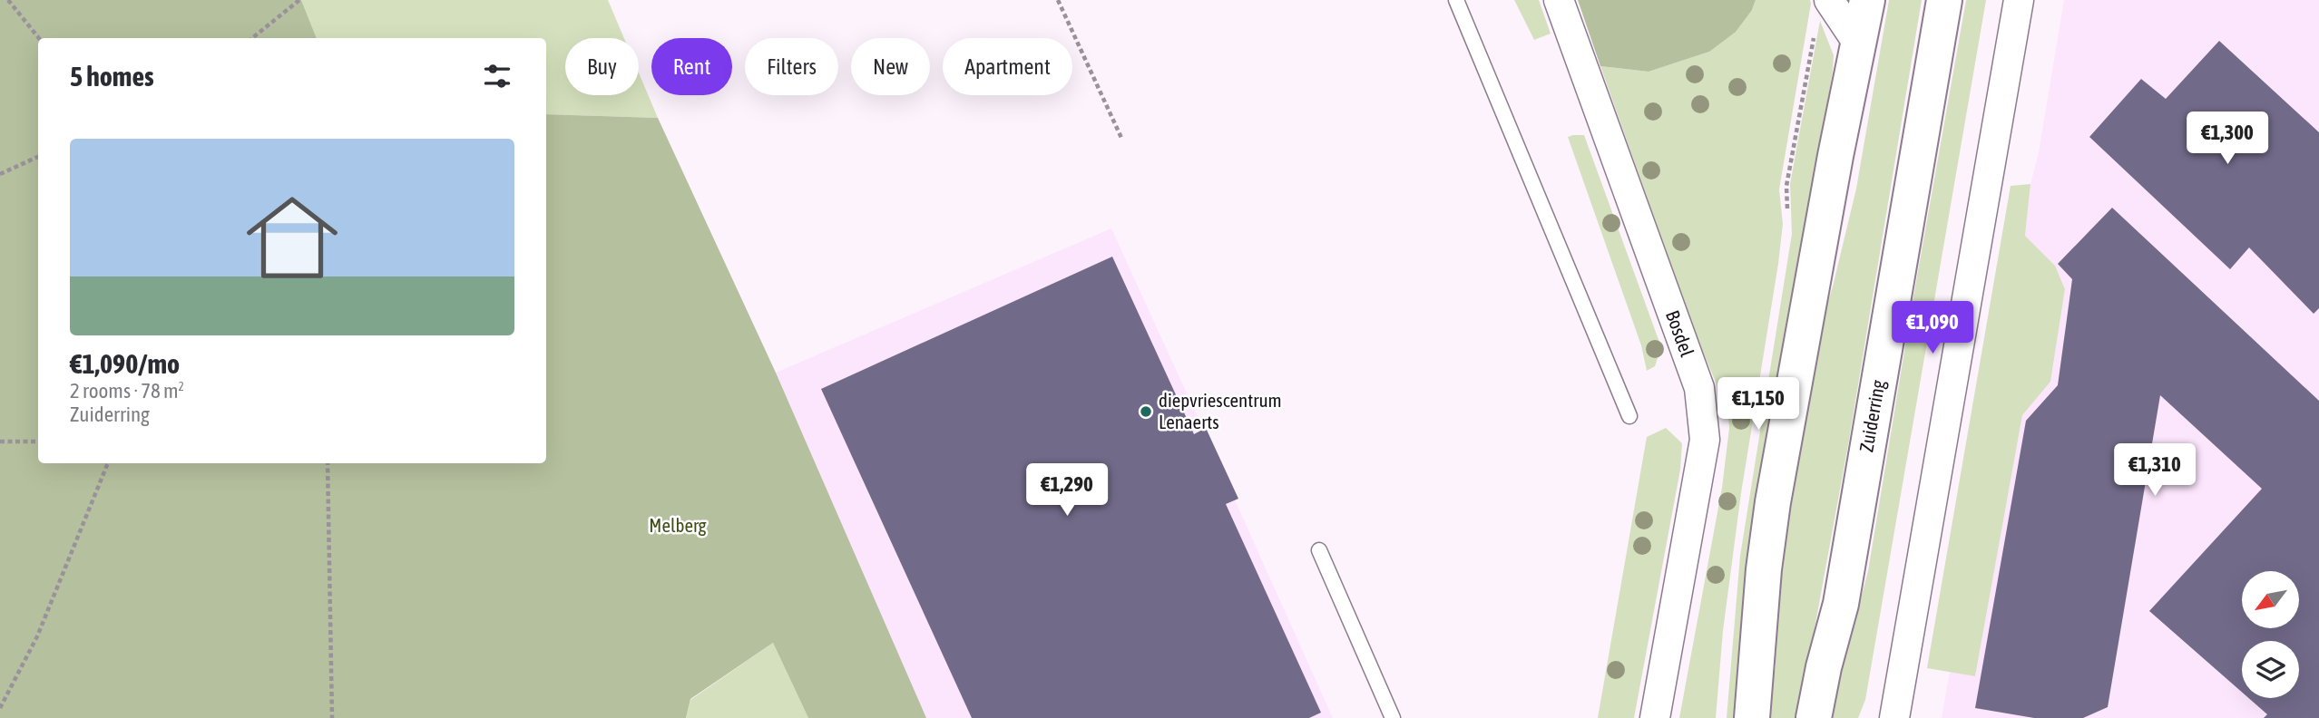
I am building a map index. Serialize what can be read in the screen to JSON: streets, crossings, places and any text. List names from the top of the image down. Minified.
{"streets":{"main road":["Zuiderring"],"street":["Bosdel"]},"parks":["Melberg"],"places":["diepvriescentrum Lenaerts"],"north":"bottom left","page":{"chip":["Buy","Rent","Filters","New","Apartment"],"heading":"5 homes","price":["€1,300","€1,090","€1,150","€1,310","€1,290"],"list":[{"name":"€1,090/mo","note":"2 rooms · 78 m² · Zuiderring"}]}}
